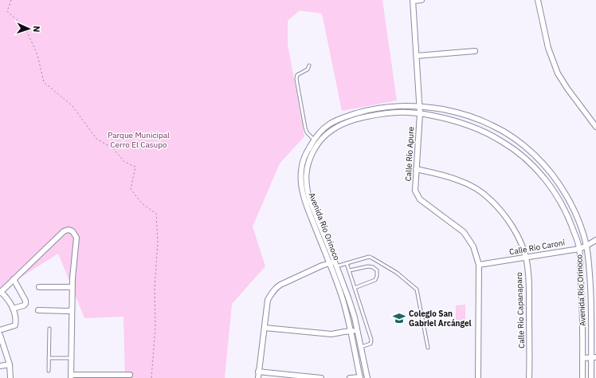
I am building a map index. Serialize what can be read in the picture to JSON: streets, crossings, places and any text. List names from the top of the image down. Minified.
{"streets":{"street":["Calle Río Apure","Avenida Río Orinoco","Calle Río Caroní","Calle Río Capanaparo"]},"crossings":[["Calle Río Apure","Avenida Río Orinoco"],["Calle Río Apure","Calle Río Caroní"],["Calle Río Apure","Calle Río Capanaparo"],["Avenida Río Orinoco","Calle Río Caroní"],["Calle Río Caroní","Calle Río Capanaparo"]],"parks":["Parque Municipal Cerro El Casupo"],"places":{"school or university":["Colegio San Gabriel Arcángel"]},"north":"right"}
